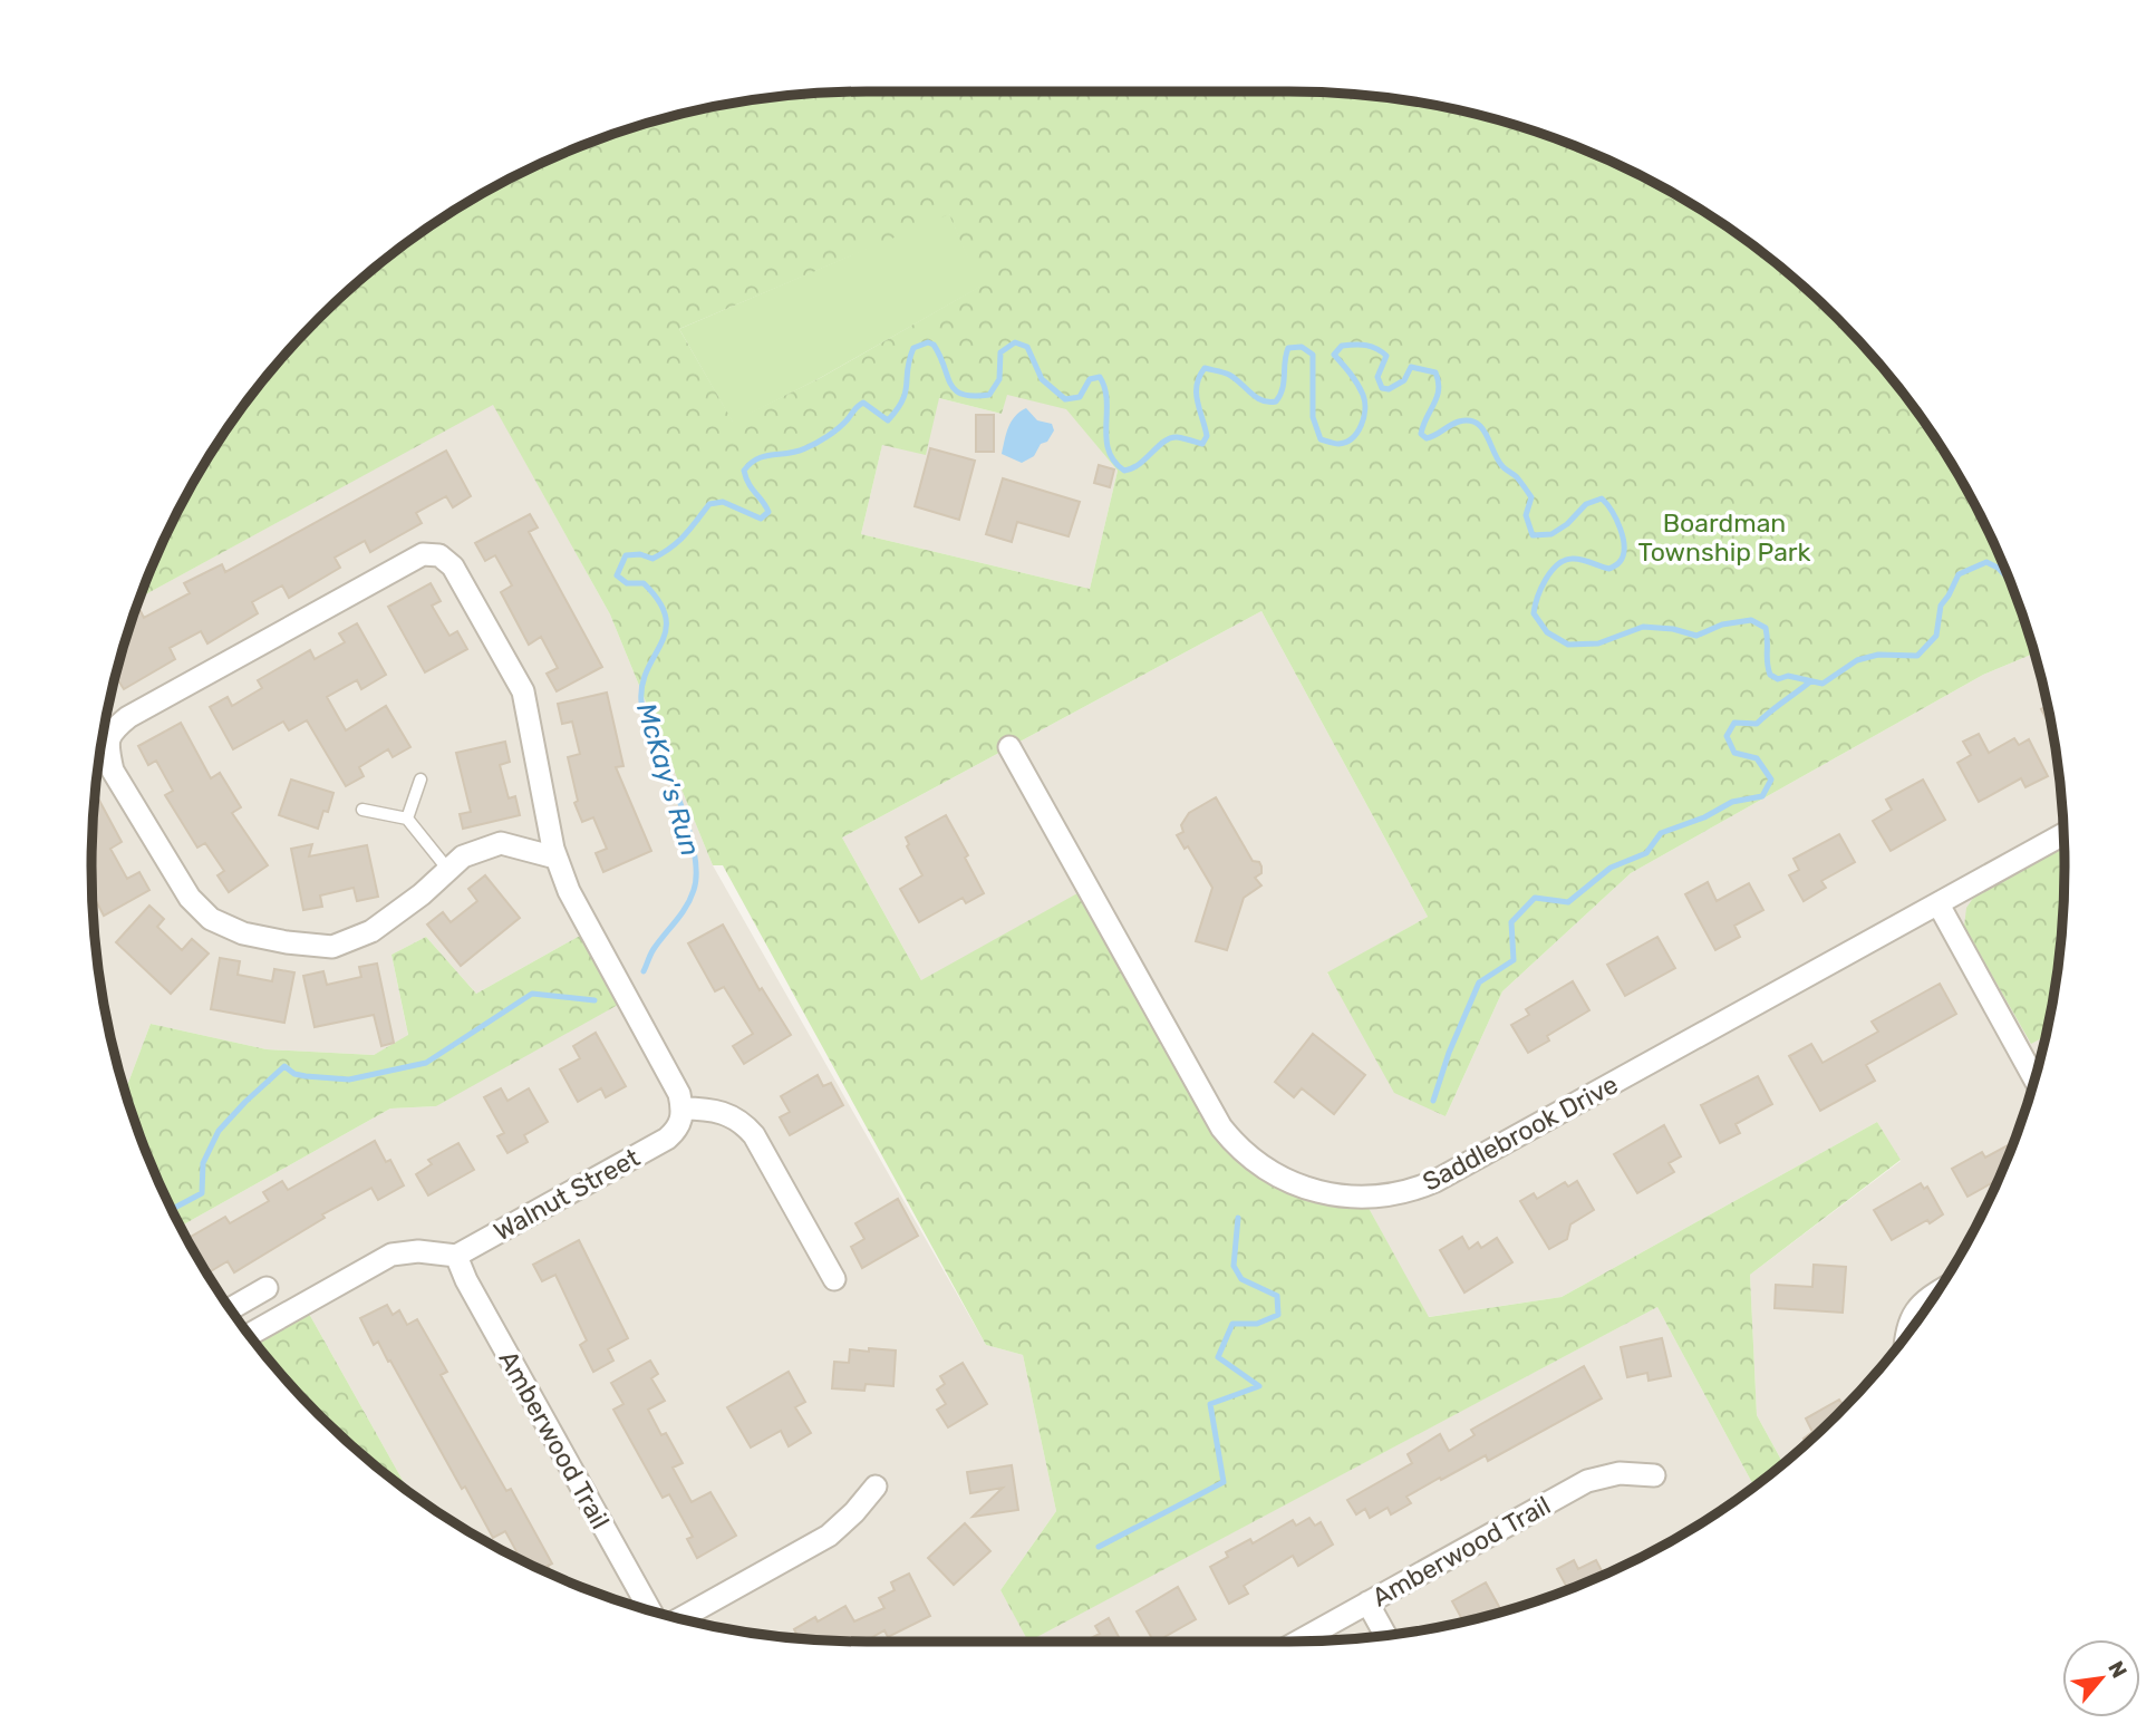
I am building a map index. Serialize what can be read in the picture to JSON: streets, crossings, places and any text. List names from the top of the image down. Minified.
{"streets":{"street":["Saddlebrook Drive","Walnut Street","Amberwood Trail"]},"crossings":[["Walnut Street","Amberwood Trail"]],"water":["McKay's Run"],"parks":["Boardman Township Park"],"north":"top right"}
